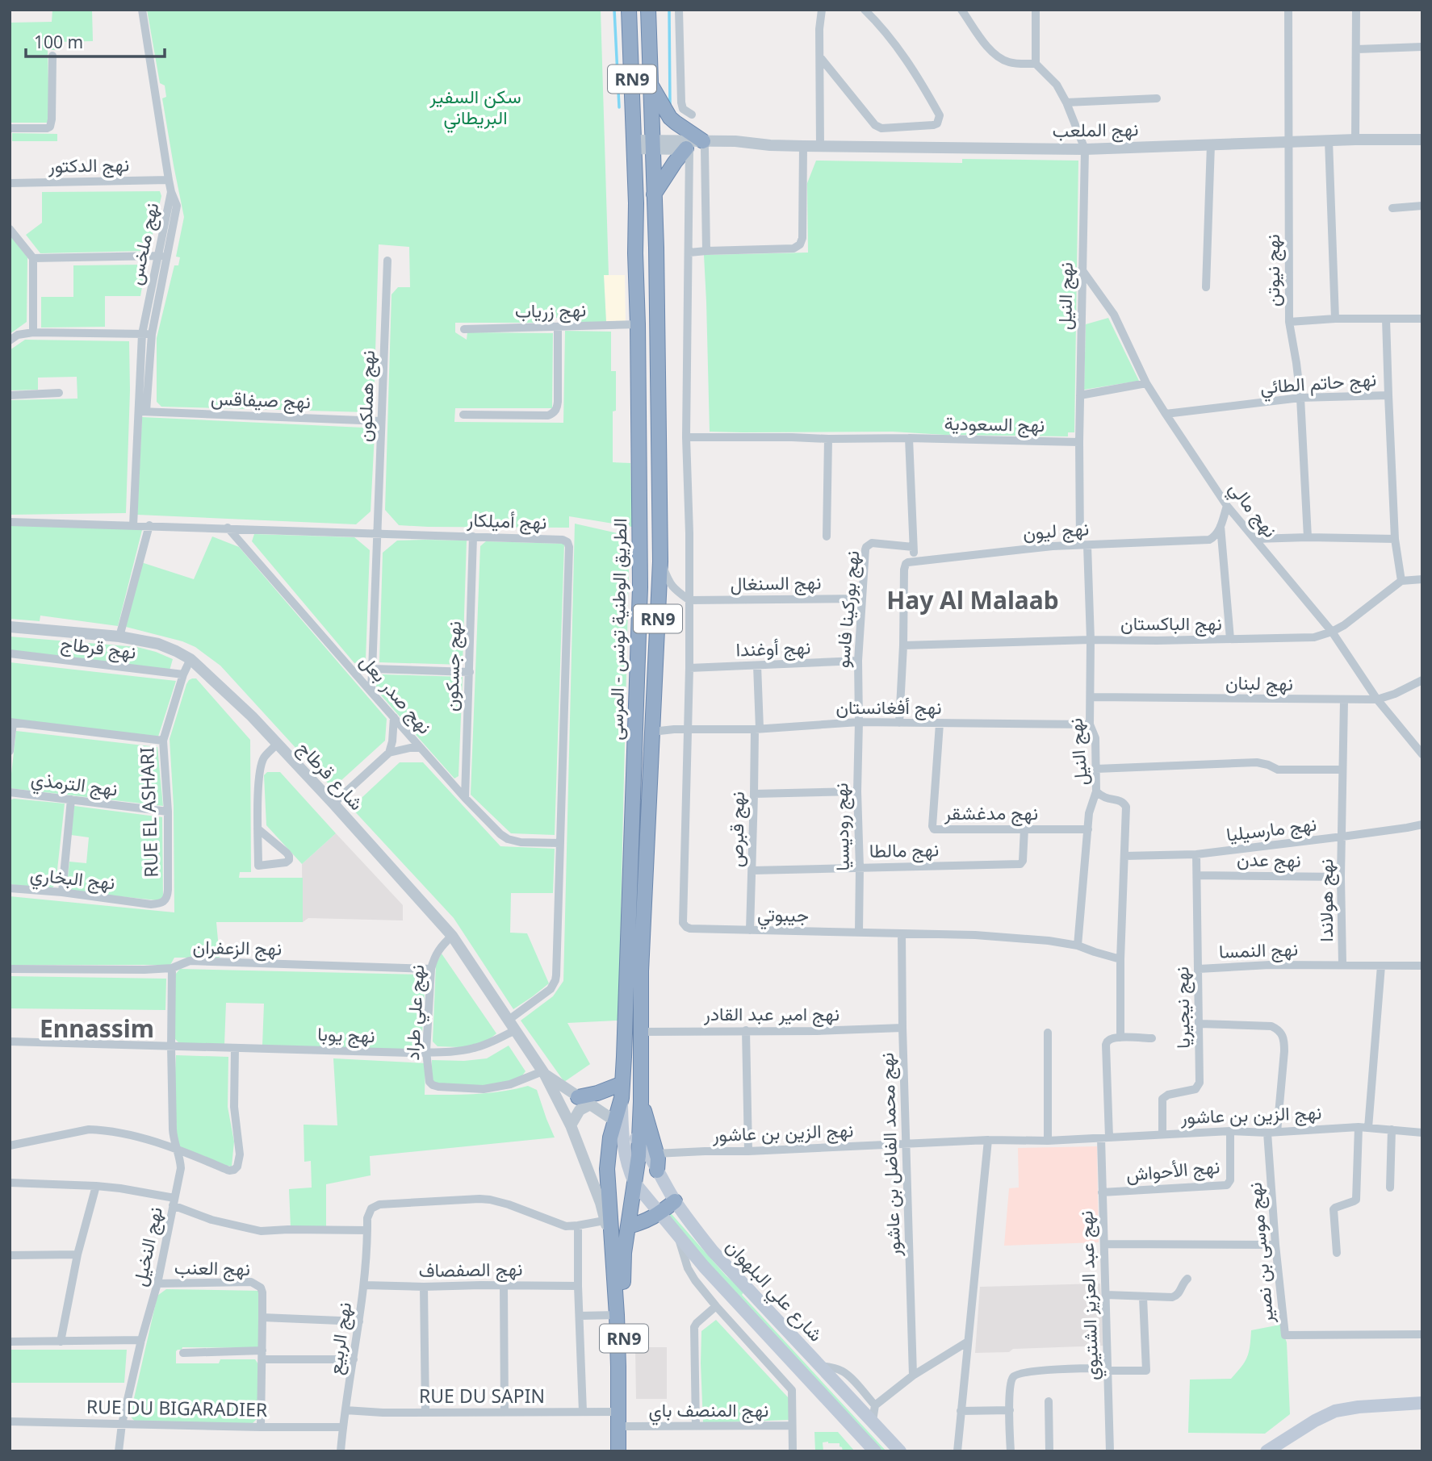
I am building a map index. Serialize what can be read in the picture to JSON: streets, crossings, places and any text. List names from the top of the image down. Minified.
{"streets":{"highway":["RN9","الطريق الوطنية تونس - المرسى"],"main road":["شارع علي البلهوان"],"street":["نهج الملعب","نهج الدكتور","نهج ملخس","نهج نيوتن","نهج النيل","نهج زرياب","نهج حاتم الطائي","نهج هملكون","نهج صيفاقس","نهج السعودية","نهج مالي","نهج أميلكار","نهج ليون","نهج السنغال","نهج بوركينا فاسو","نهج الباكستان","نهج قرطاج","نهج أوغندا","نهج جسكون","نهج لبنان","نهج صدر بعل","نهج أفغانستان","شارع قرطاج","نهج الترمذي","RUE EL ASHARI","نهج مدغشقر","نهج روديسيا","نهج مارسيليا","نهج قبرص","نهج مالطا","نهج عدن","نهج البخاري","نهج هولاندا","جيبوتي","نهج الزعفران","نهج النمسا","نهج نيجيريا","نهج علي طراد","نهج امير عبد القادر","نهج يوبا","نهج الزين بن عاشور","نهج محمد الفاضل بن عاشور","نهج الأحواش","نهج النخيل","نهج موسى بن نصير","نهج العنب","نهج الصفصاف","نهج عبد العزيز الشتيوي","نهج الربيع","RUE DU SAPIN","RUE DU BIGARADIER","نهج المنصف باي"]},"crossings":[["RN9","الطريق الوطنية تونس - المرسى"],["RN9","RUE DU SAPIN"],["RN9","نهج المنصف باي"],["نهج الملعب","نهج نيوتن"],["نهج الملعب","نهج النيل"],["نهج الملعب","الطريق الوطنية تونس - المرسى"],["نهج الدكتور","نهج ملخس"],["نهج ملخس","نهج صيفاقس"],["نهج ملخس","نهج أميلكار"],["نهج نيوتن","نهج حاتم الطائي"],["نهج النيل","نهج السعودية"],["نهج النيل","نهج مالي"],["نهج النيل","نهج ليون"],["نهج النيل","نهج الباكستان"],["نهج النيل","نهج لبنان"],["نهج النيل","نهج أفغانستان"],["نهج النيل","نهج مارسيليا"],["نهج النيل","جيبوتي"],["نهج زرياب","الطريق الوطنية تونس - المرسى"],["نهج حاتم الطائي","نهج مالي"],["نهج حاتم الطائي","نهج الباكستان"],["نهج هملكون","نهج صيفاقس"],["نهج هملكون","نهج أميلكار"],["نهج هملكون","نهج صدر بعل"],["نهج مالي","نهج الباكستان"],["نهج مالي","نهج لبنان"],["نهج أميلكار","نهج جسكون"],["نهج أميلكار","نهج صدر بعل"],["نهج أميلكار","شارع قرطاج"],["نهج السنغال","نهج بوركينا فاسو"],["نهج بوركينا فاسو","نهج أوغندا"],["نهج بوركينا فاسو","نهج أفغانستان"],["نهج بوركينا فاسو","نهج روديسيا"],["الطريق الوطنية تونس - المرسى","نهج أفغانستان"],["الطريق الوطنية تونس - المرسى","نهج امير عبد القادر"],["الطريق الوطنية تونس - المرسى","شارع علي البلهوان"],["نهج قرطاج","RUE EL ASHARI"],["نهج أوغندا","نهج قبرص"],["نهج جسكون","نهج صدر بعل"],["نهج لبنان","نهج هولاندا"],["نهج أفغانستان","نهج مدغشقر"],["نهج أفغانستان","نهج روديسيا"],["نهج أفغانستان","نهج قبرص"],["نهج أفغانستان","جيبوتي"],["شارع قرطاج","RUE EL ASHARI"],["شارع قرطاج","نهج علي طراد"],["شارع قرطاج","نهج يوبا"],["نهج الترمذي","RUE EL ASHARI"],["RUE EL ASHARI","نهج البخاري"],["نهج مدغشقر","نهج مالطا"],["نهج روديسيا","نهج مالطا"],["نهج روديسيا","جيبوتي"],["نهج مارسيليا","نهج هولاندا"],["نهج مارسيليا","نهج نيجيريا"],["نهج قبرص","نهج مالطا"],["نهج قبرص","جيبوتي"],["نهج عدن","نهج هولاندا"],["نهج عدن","نهج نيجيريا"],["نهج هولاندا","نهج النمسا"],["جيبوتي","نهج محمد الفاضل بن عاشور"],["نهج الزعفران","نهج علي طراد"],["نهج النمسا","نهج نيجيريا"],["نهج نيجيريا","نهج الزين بن عاشور"],["نهج نيجيريا","نهج موسى بن نصير"],["نهج علي طراد","نهج يوبا"],["نهج امير عبد القادر","نهج محمد الفاضل بن عاشور"],["نهج يوبا","نهج النخيل"],["نهج الزين بن عاشور","نهج محمد الفاضل بن عاشور"],["نهج الزين بن عاشور","نهج الأحواش"],["نهج الزين بن عاشور","نهج موسى بن نصير"],["نهج الزين بن عاشور","نهج عبد العزيز الشتيوي"],["نهج الأحواش","نهج عبد العزيز الشتيوي"],["نهج النخيل","نهج العنب"],["نهج النخيل","RUE DU BIGARADIER"],["نهج الصفصاف","نهج الربيع"],["نهج الربيع","RUE DU SAPIN"],["نهج الربيع","RUE DU BIGARADIER"]],"districts":["Hay Al Malaab","Ennassim"],"parks":["سكن السفير البريطاني"],"scale_bar":"100 m"}
